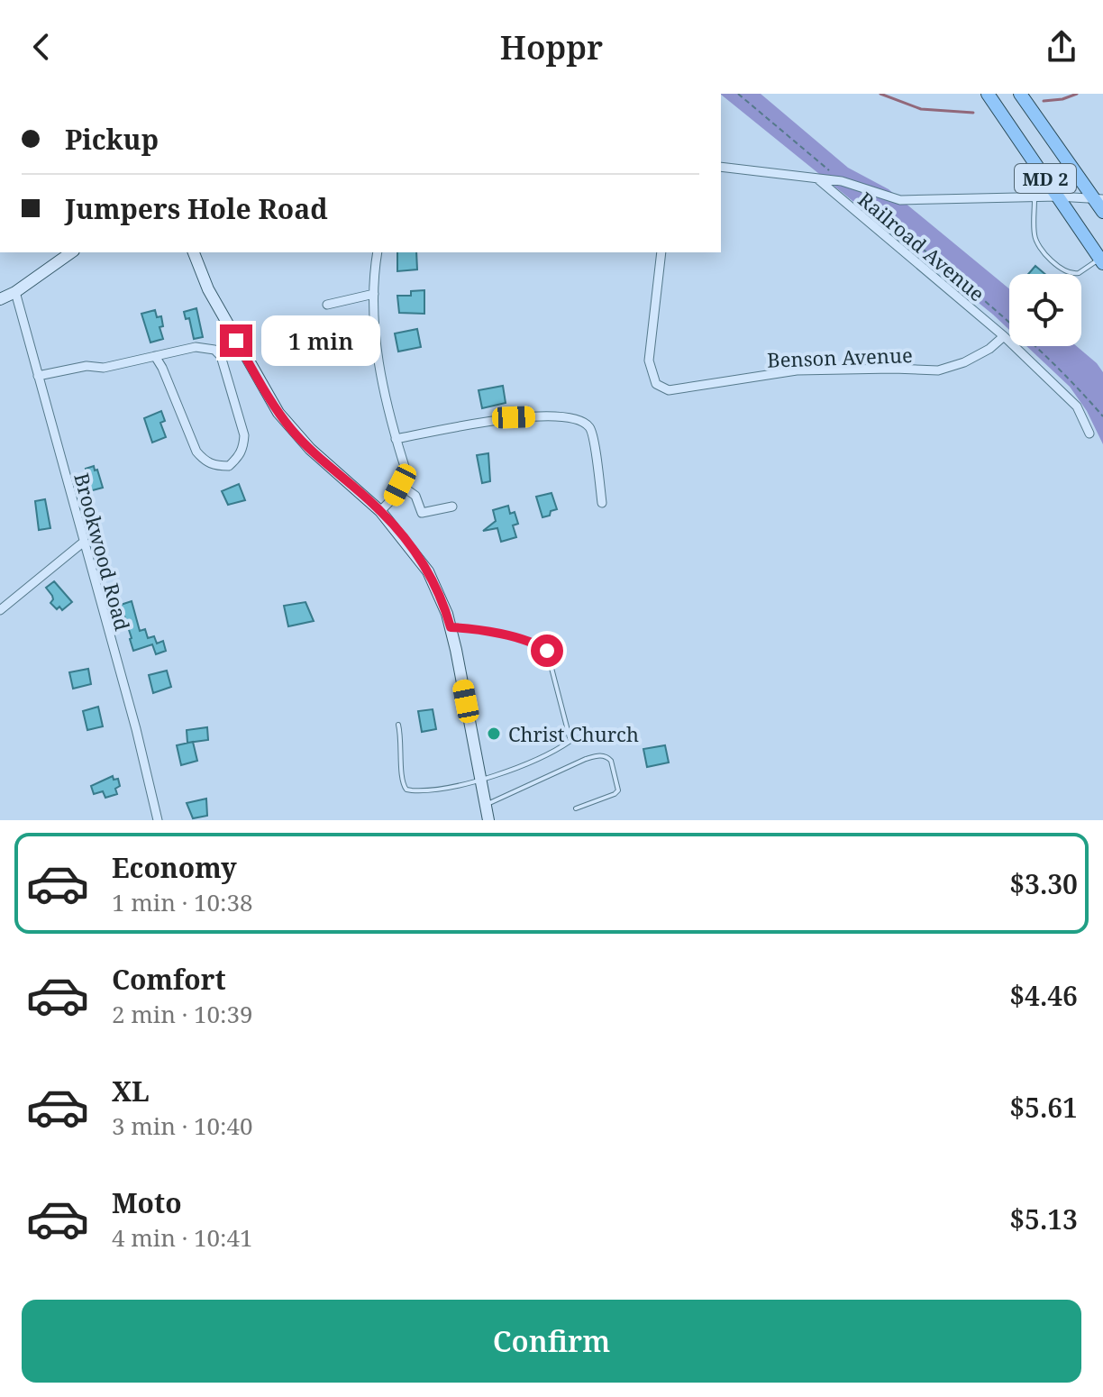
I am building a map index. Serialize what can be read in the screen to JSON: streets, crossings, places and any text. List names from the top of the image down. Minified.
{"streets":{"main road":["MD 2"],"street":["Railroad Avenue","Benson Avenue","Brookwood Road"]},"crossings":[["Railroad Avenue","Benson Avenue"]],"places":["Christ Church"],"page":{"header":"Hoppr","banner":["Pickup","Jumpers Hole Road"],"bubble":"1 min","list":[{"name":"Economy","note":"1 min · 10:38","value":"$3.30"},{"name":"Comfort","note":"2 min · 10:39","value":"$4.46"},{"name":"XL","note":"3 min · 10:40","value":"$5.61"},{"name":"Moto","note":"4 min · 10:41","value":"$5.13"}],"buttons":"Confirm"}}
